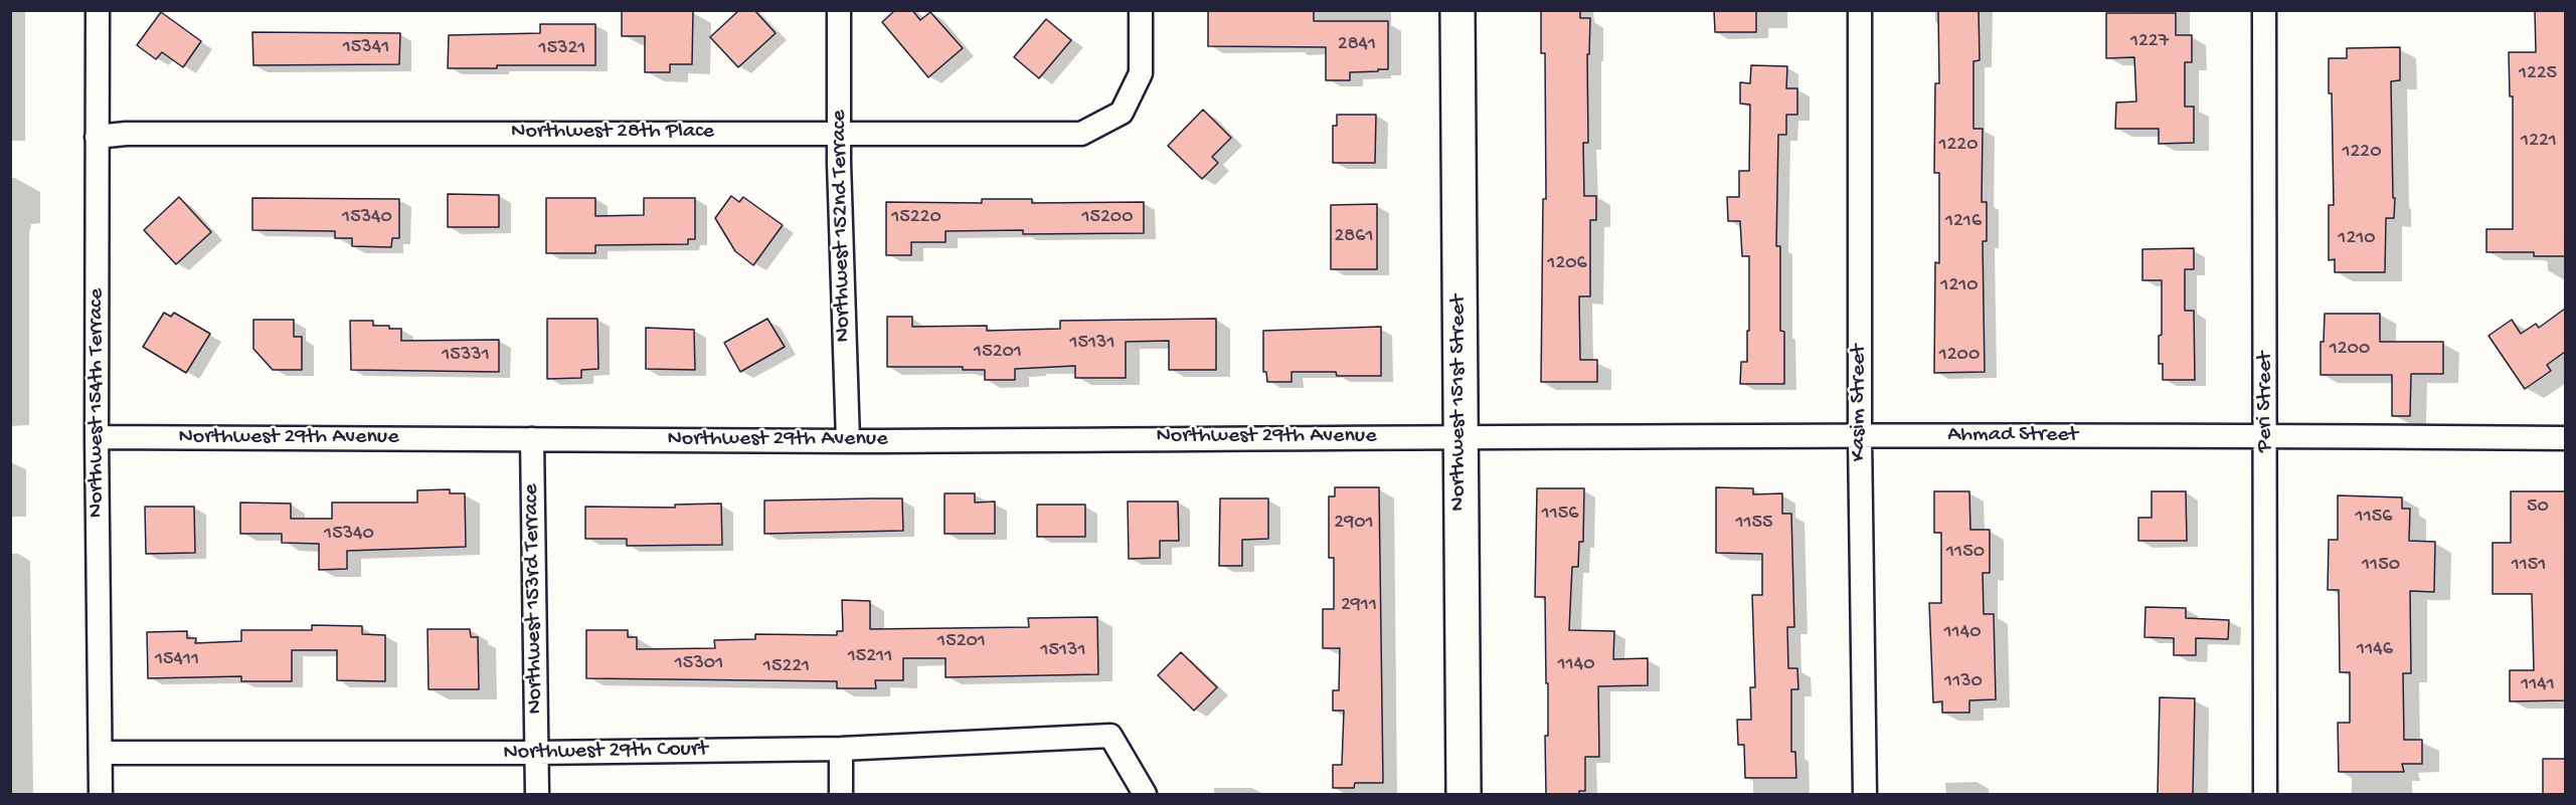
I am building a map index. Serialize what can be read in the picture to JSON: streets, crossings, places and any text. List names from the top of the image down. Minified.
{"streets":{"street":["Northwest 28th Place","Northwest 152nd Terrace","Peri Street","Northwest 154th Terrace","Northwest 151st Street","Kasim Street","Ahmad Street","Northwest 29th Avenue","Northwest 153rd Terrace","Northwest 29th Court"]},"crossings":[["Northwest 28th Place","Northwest 152nd Terrace"],["Northwest 28th Place","Northwest 154th Terrace"],["Northwest 152nd Terrace","Northwest 29th Avenue"],["Peri Street","Ahmad Street"],["Northwest 154th Terrace","Northwest 29th Avenue"],["Northwest 154th Terrace","Northwest 29th Court"],["Northwest 151st Street","Ahmad Street"],["Northwest 151st Street","Northwest 29th Avenue"],["Kasim Street","Ahmad Street"],["Ahmad Street","Northwest 29th Avenue"],["Northwest 29th Avenue","Northwest 153rd Terrace"],["Northwest 153rd Terrace","Northwest 29th Court"]],"house_numbers":["1227","2841","15341","15321","1225","1221","1220","1220","15340","15220","15200","1216","2861","1210","1206","1210","15131","1200","15201","15331","1200","50","1156","1156","2901","1155","15340","1150","1150","1151","2911","1140","15201","1146","15131","15211","15411","15301","1140","15221","1130","1141"]}
